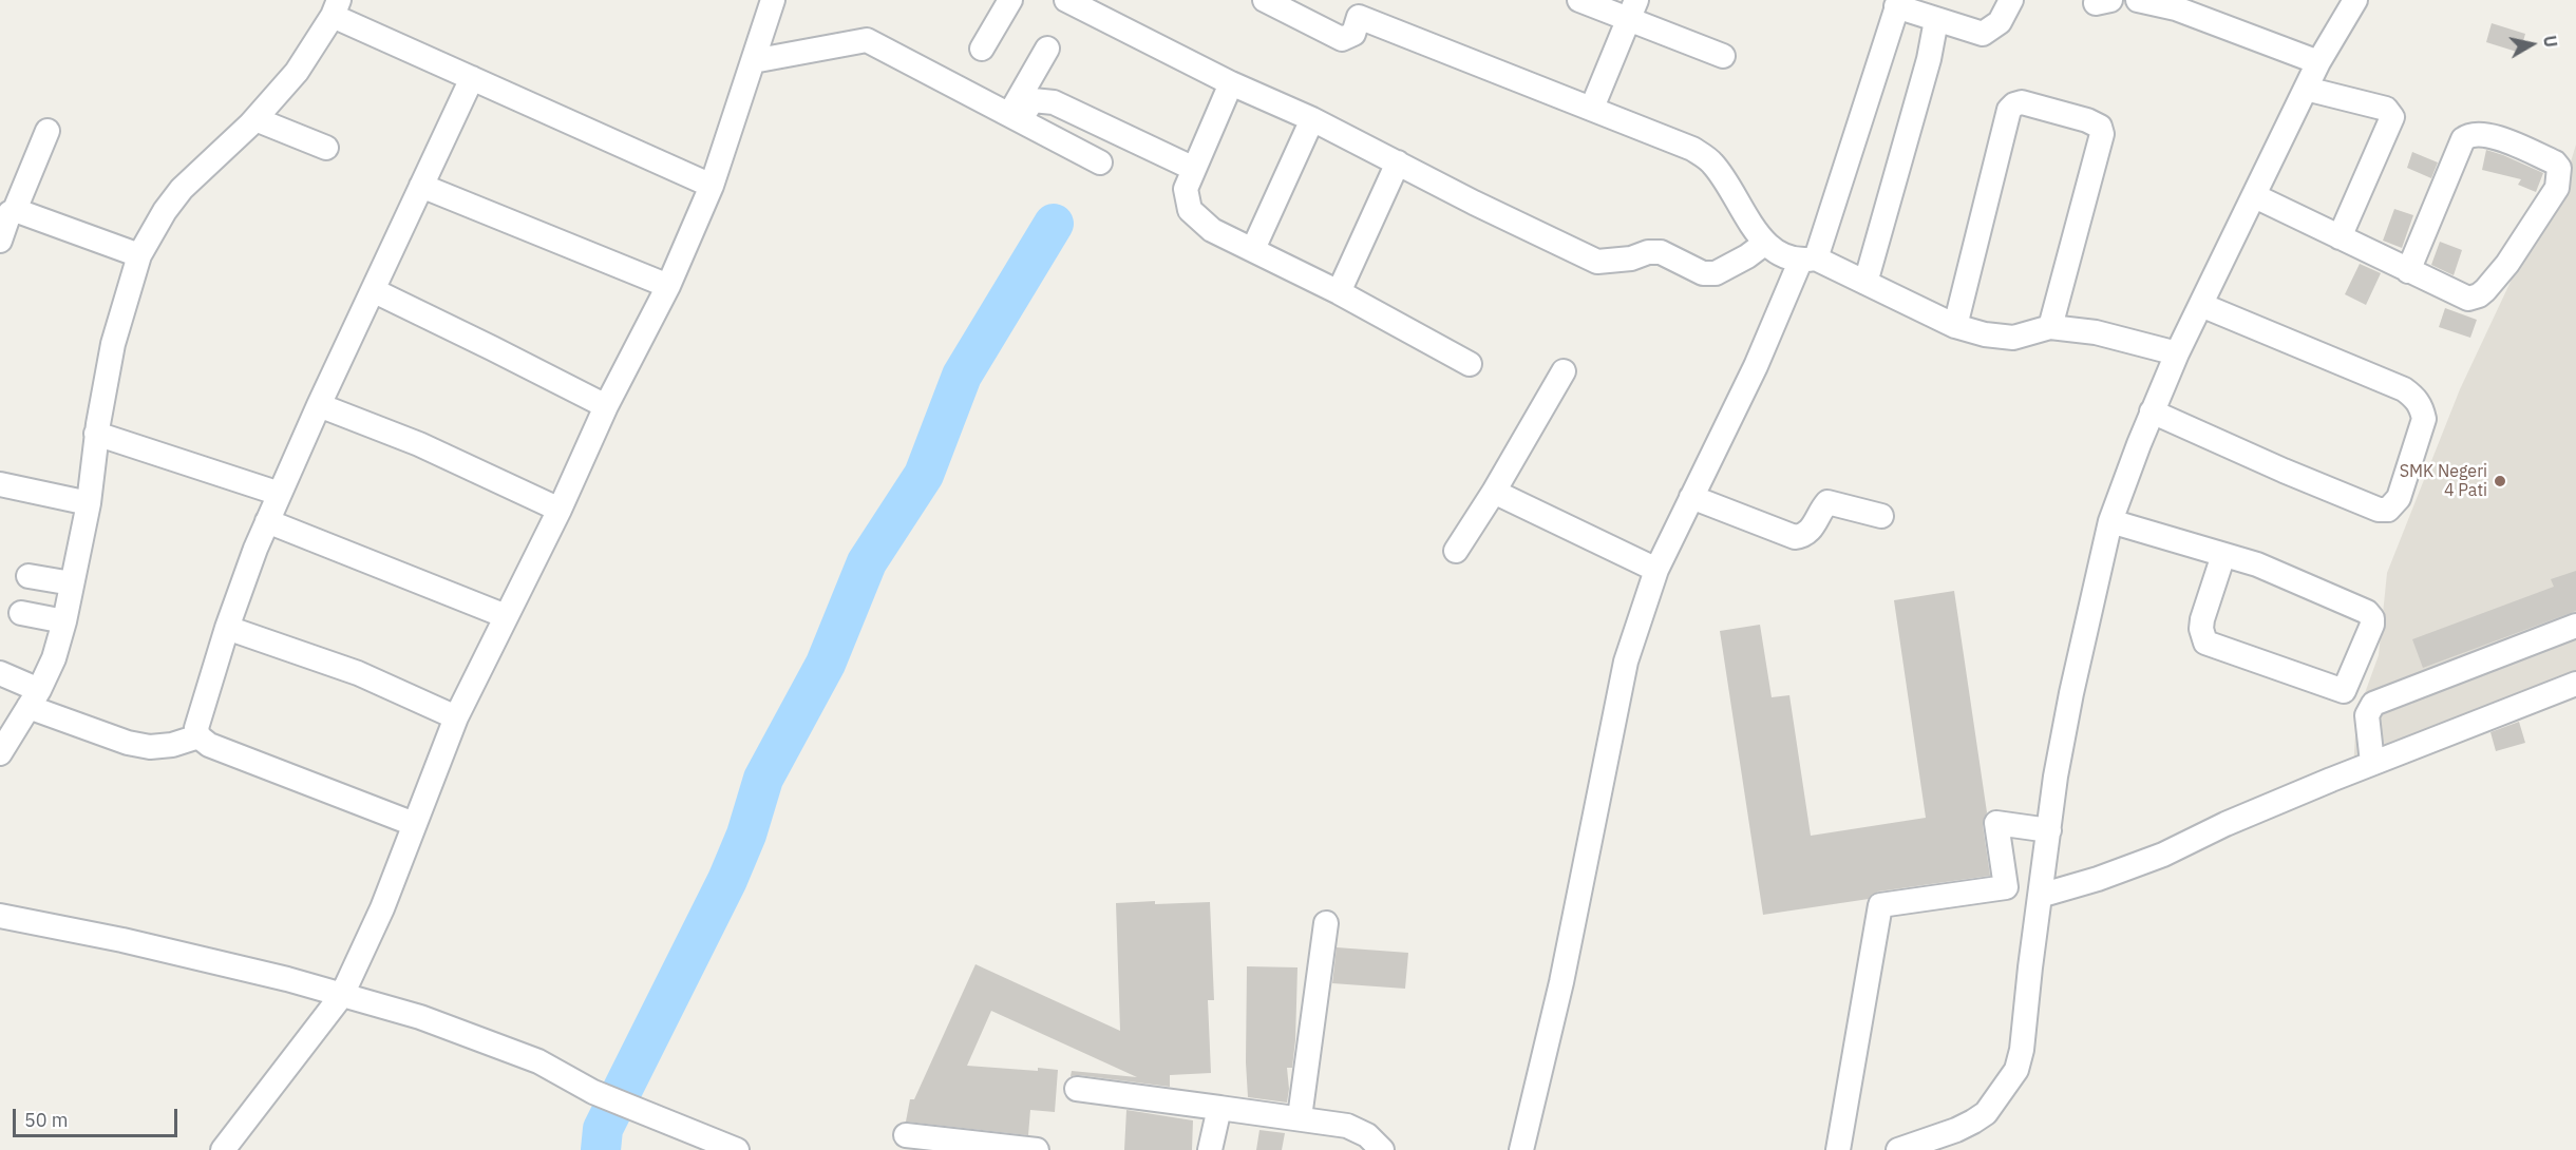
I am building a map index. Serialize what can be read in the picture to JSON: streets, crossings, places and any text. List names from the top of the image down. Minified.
{"places":["SMK Negeri 4 Pati"],"scale_bar":"50 m","north":"right"}
